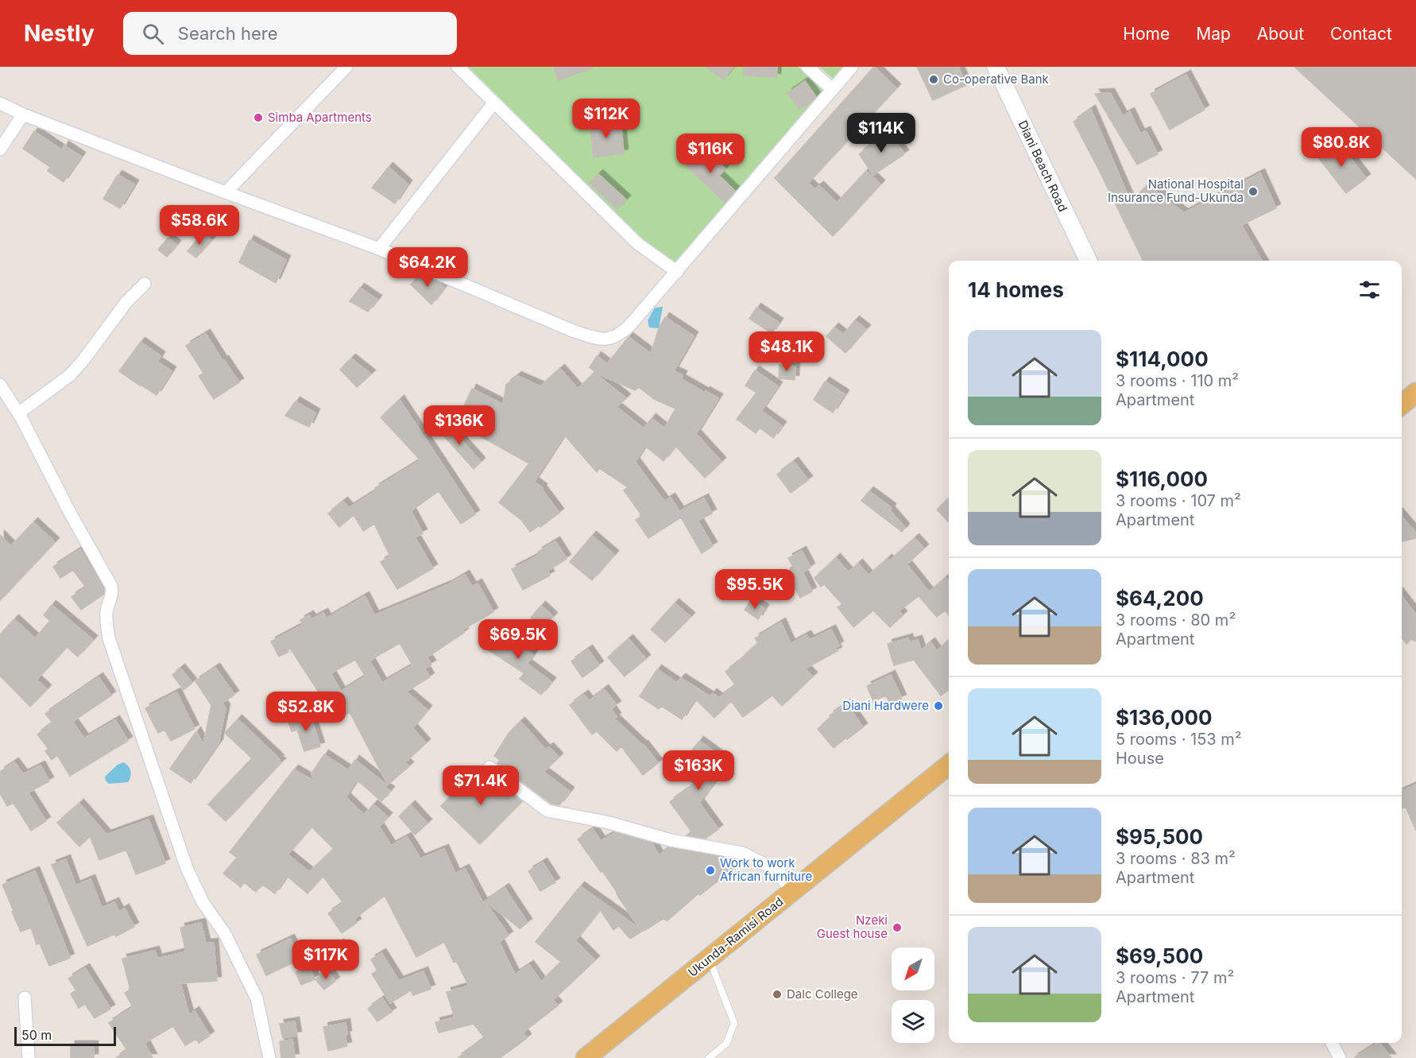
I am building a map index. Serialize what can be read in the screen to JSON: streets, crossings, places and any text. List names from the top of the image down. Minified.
{"streets":{"highway":["Ukunda-Ramisi Road"],"main road":["Diani Beach Road"]},"places":["Co-operative Bank","Simba Apartments","National Hospital Insurance Fund-Ukunda","Diani Hardwere","Work to work African furniture","Nzeki Guest house","Dalc College"],"scale_bar":"50 m","north":"bottom left","page":{"header":"Nestly","search":"Search here","nav":["Home","Map","About","Contact"],"price":["$112K","$114K","$80.8K","$116K","$58.6K","$64.2K","$48.1K","$136K","$95.5K","$69.5K","$52.8K","$163K","$71.4K","$117K"],"heading":"14 homes","list":[{"name":"$114,000","note":"3 rooms · 110 m² · Apartment"},{"name":"$116,000","note":"3 rooms · 107 m² · Apartment"},{"name":"$64,200","note":"3 rooms · 80 m² · Apartment"},{"name":"$136,000","note":"5 rooms · 153 m² · House"},{"name":"$95,500","note":"3 rooms · 83 m² · Apartment"},{"name":"$69,500","note":"3 rooms · 77 m² · Apartment"}],"scale":"50 m"}}
